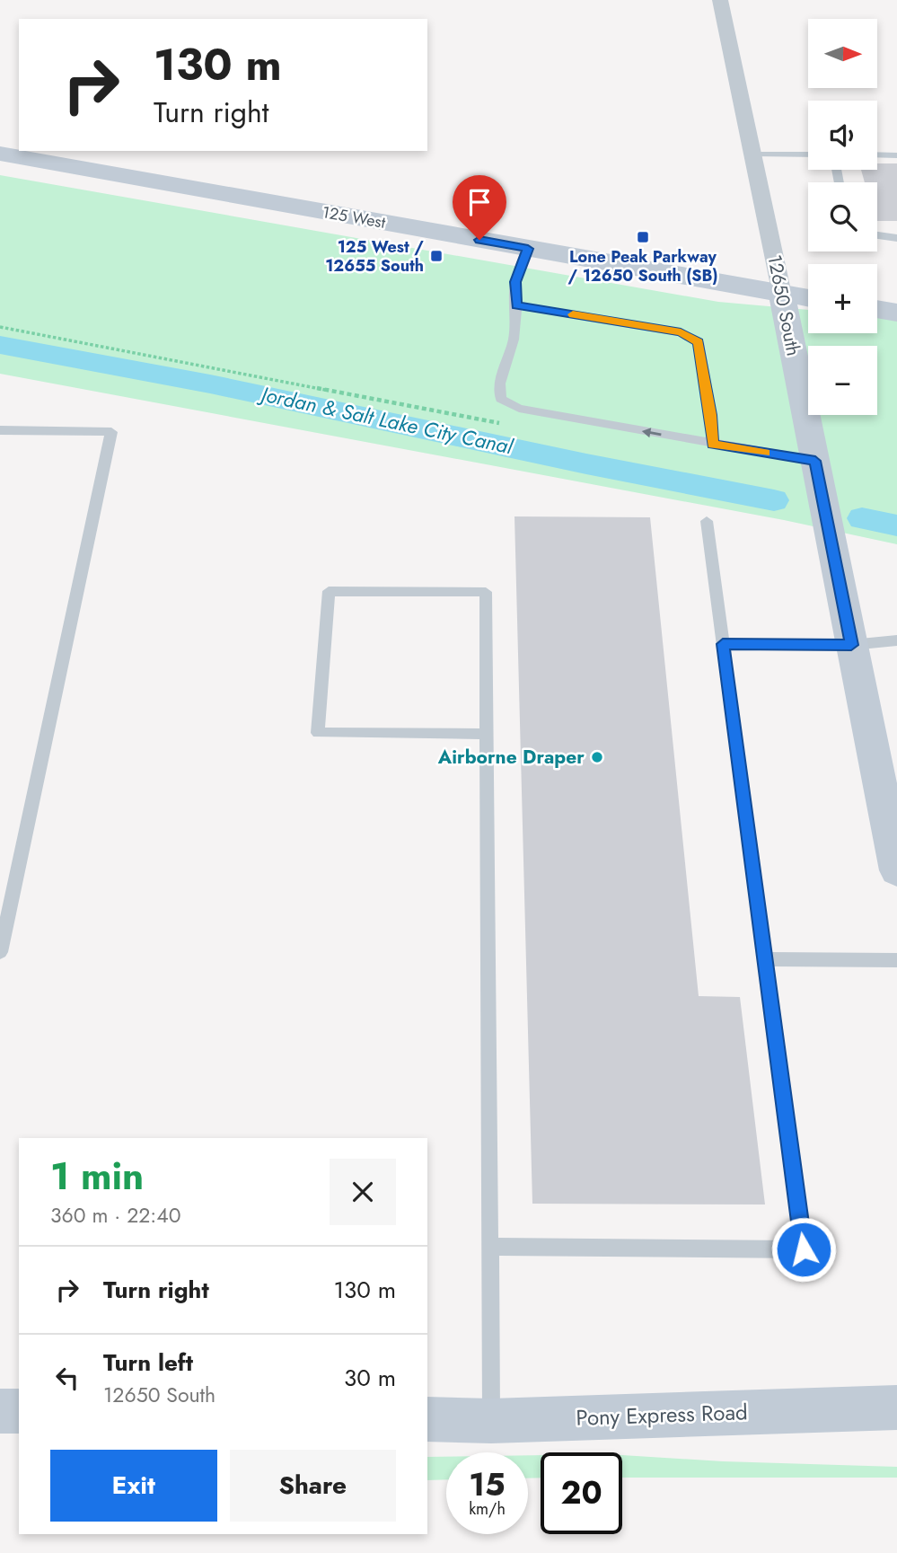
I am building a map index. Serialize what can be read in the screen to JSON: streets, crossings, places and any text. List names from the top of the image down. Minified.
{"streets":{"street":["125 West","12650 South","Pony Express Road"]},"crossings":[["125 West","12650 South"]],"water":["Jordan & Salt Lake City Canal"],"places":{"transit":["Lone Peak Parkway / 12650 South (SB)","125 West / 12655 South"],"other":["Airborne Draper"]},"north":"right","page":{"map_buttons":["+","−"],"turn":["130 m","Turn right"],"heading":["1 min","360 m · 22:40"],"list":[{"name":"Turn right","value":"130 m"},{"name":"Turn left","note":"12650 South","value":"30 m"}],"buttons":["Exit","Share"],"speed":"15 km/h","limit":"20"}}
